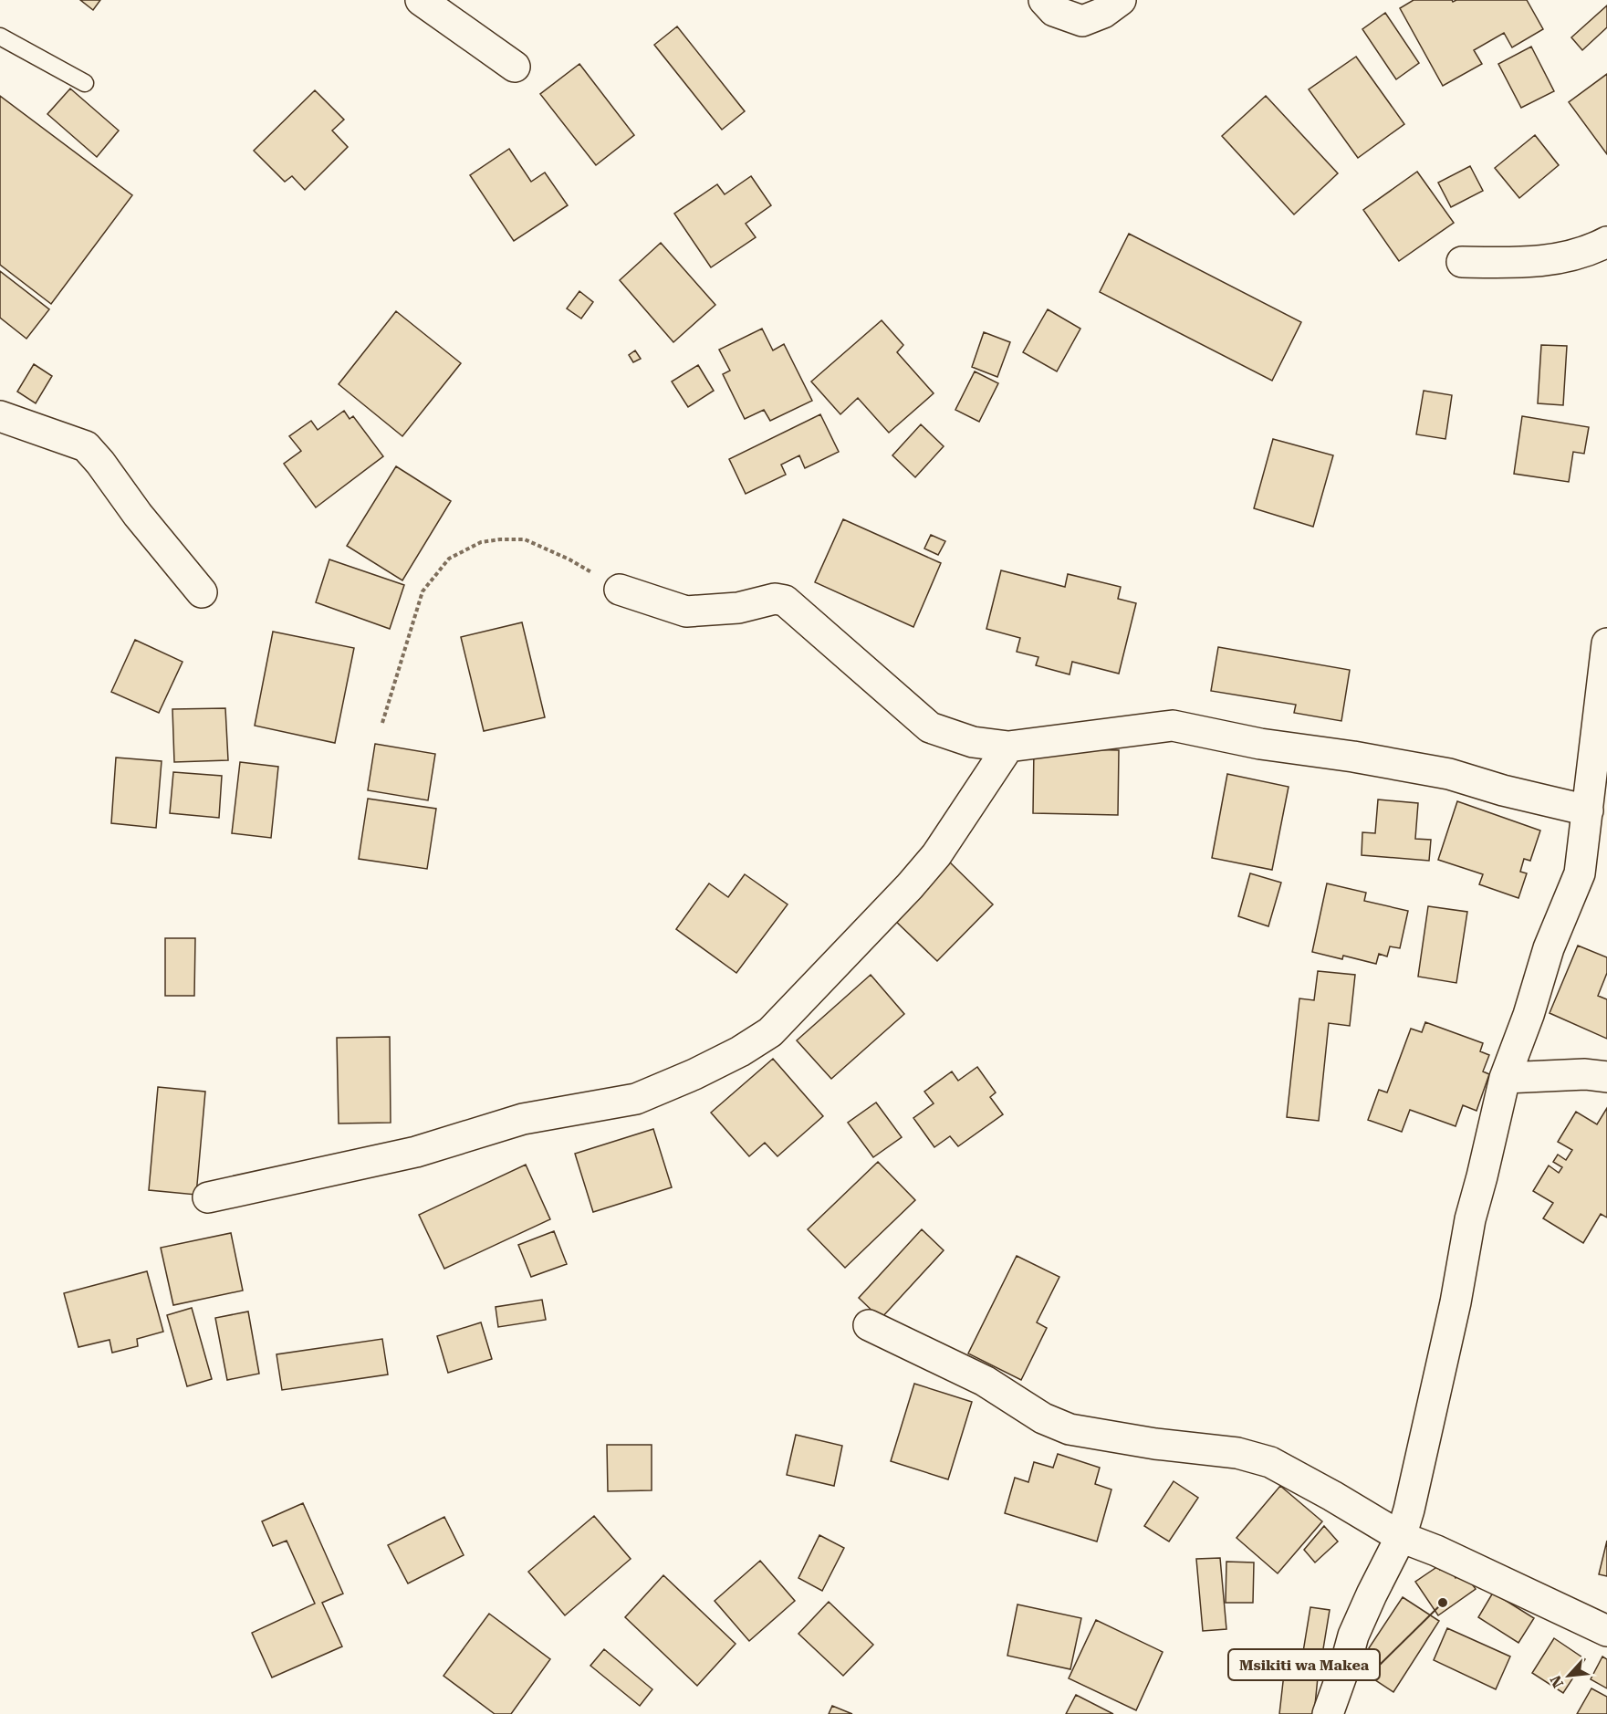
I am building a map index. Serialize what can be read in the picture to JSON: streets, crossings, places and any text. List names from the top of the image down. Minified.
{"places":["Msikiti wa Makea"],"north":"bottom left"}
